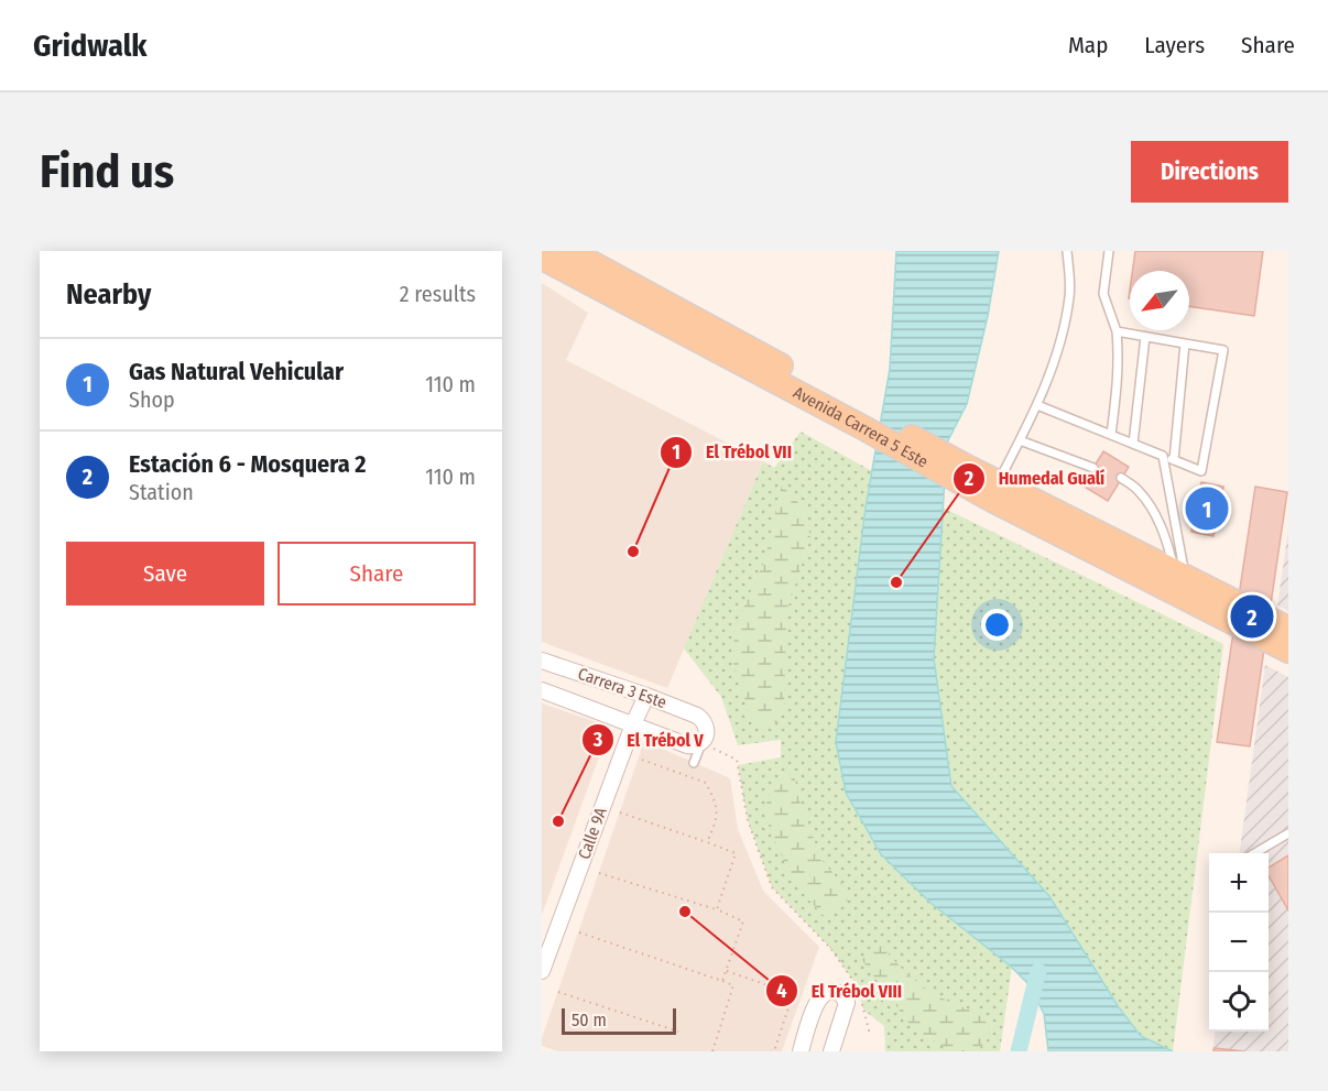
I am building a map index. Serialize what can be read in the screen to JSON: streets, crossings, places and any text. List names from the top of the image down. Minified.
{"streets":{"main road":["Avenida Carrera 5 Este"],"street":["Carrera 3 Este","Calle 9A"]},"crossings":[["Carrera 3 Este","Calle 9A"]],"places":["El Trébol VII","Humedal Gualí","El Trébol V","El Trébol VIII"],"scale_bar":"50 m","north":"bottom left","page":{"header":"Gridwalk","nav":["Map","Layers","Share"],"buttons":["Directions",["Save","Share"]],"title":"Find us","heading":["Nearby","2 results"],"list":[{"mark":"1","name":"Gas Natural Vehicular","note":"Shop","value":"110 m"},{"mark":"2","name":"Estación 6 - Mosquera 2","note":"Station","value":"110 m"}],"pins":["1","2"],"map_buttons":["+","−"],"scale":"50 m"}}
